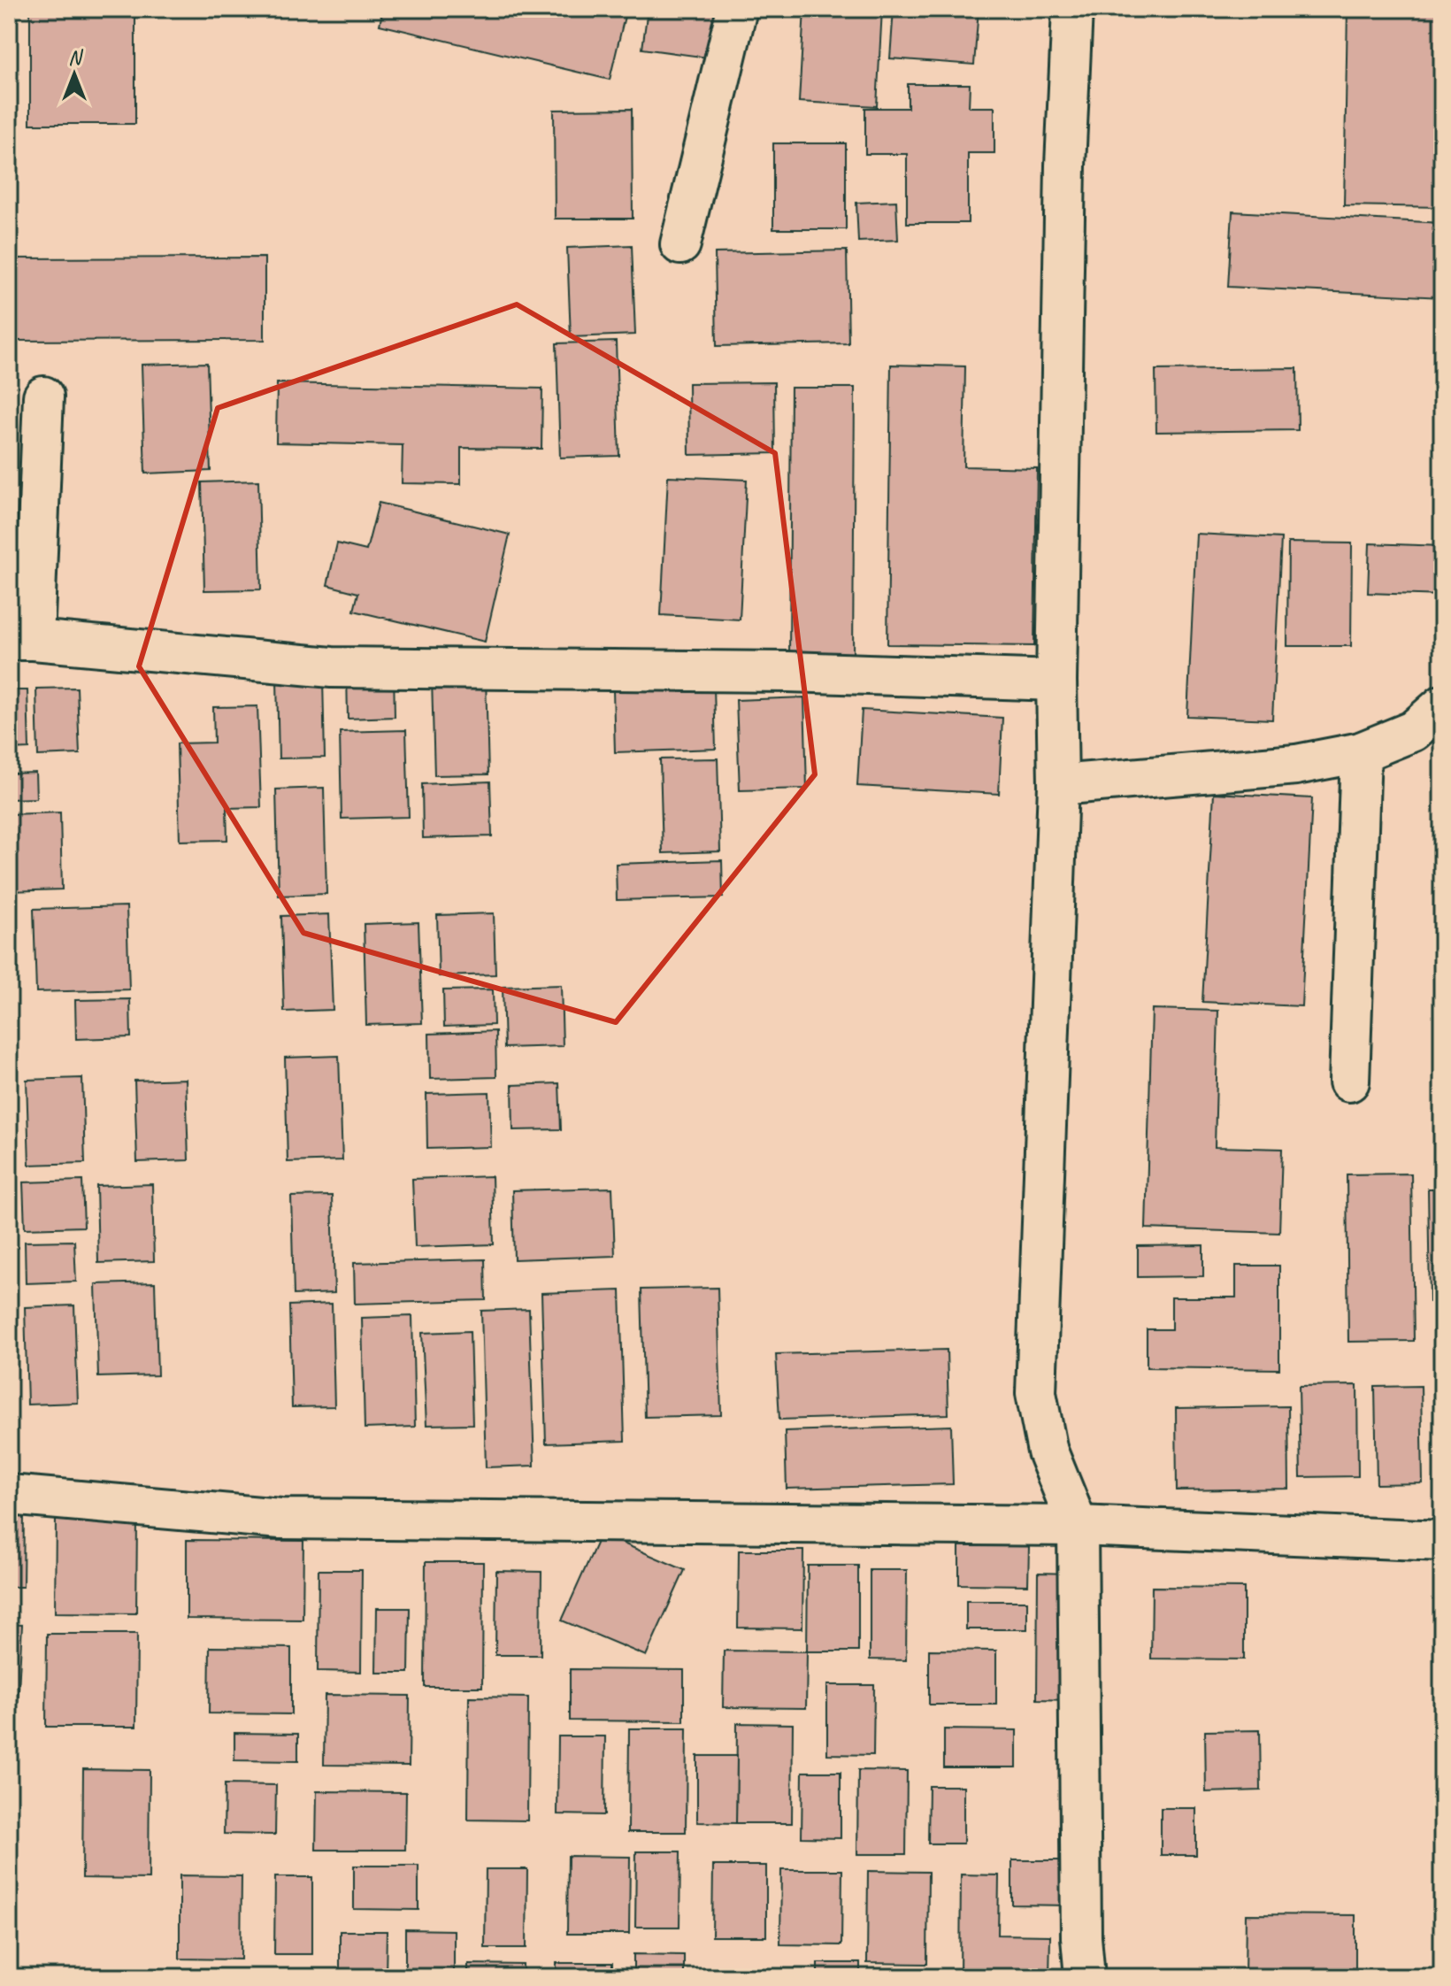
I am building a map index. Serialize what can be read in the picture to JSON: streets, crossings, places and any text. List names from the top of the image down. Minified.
{"north":"top"}
